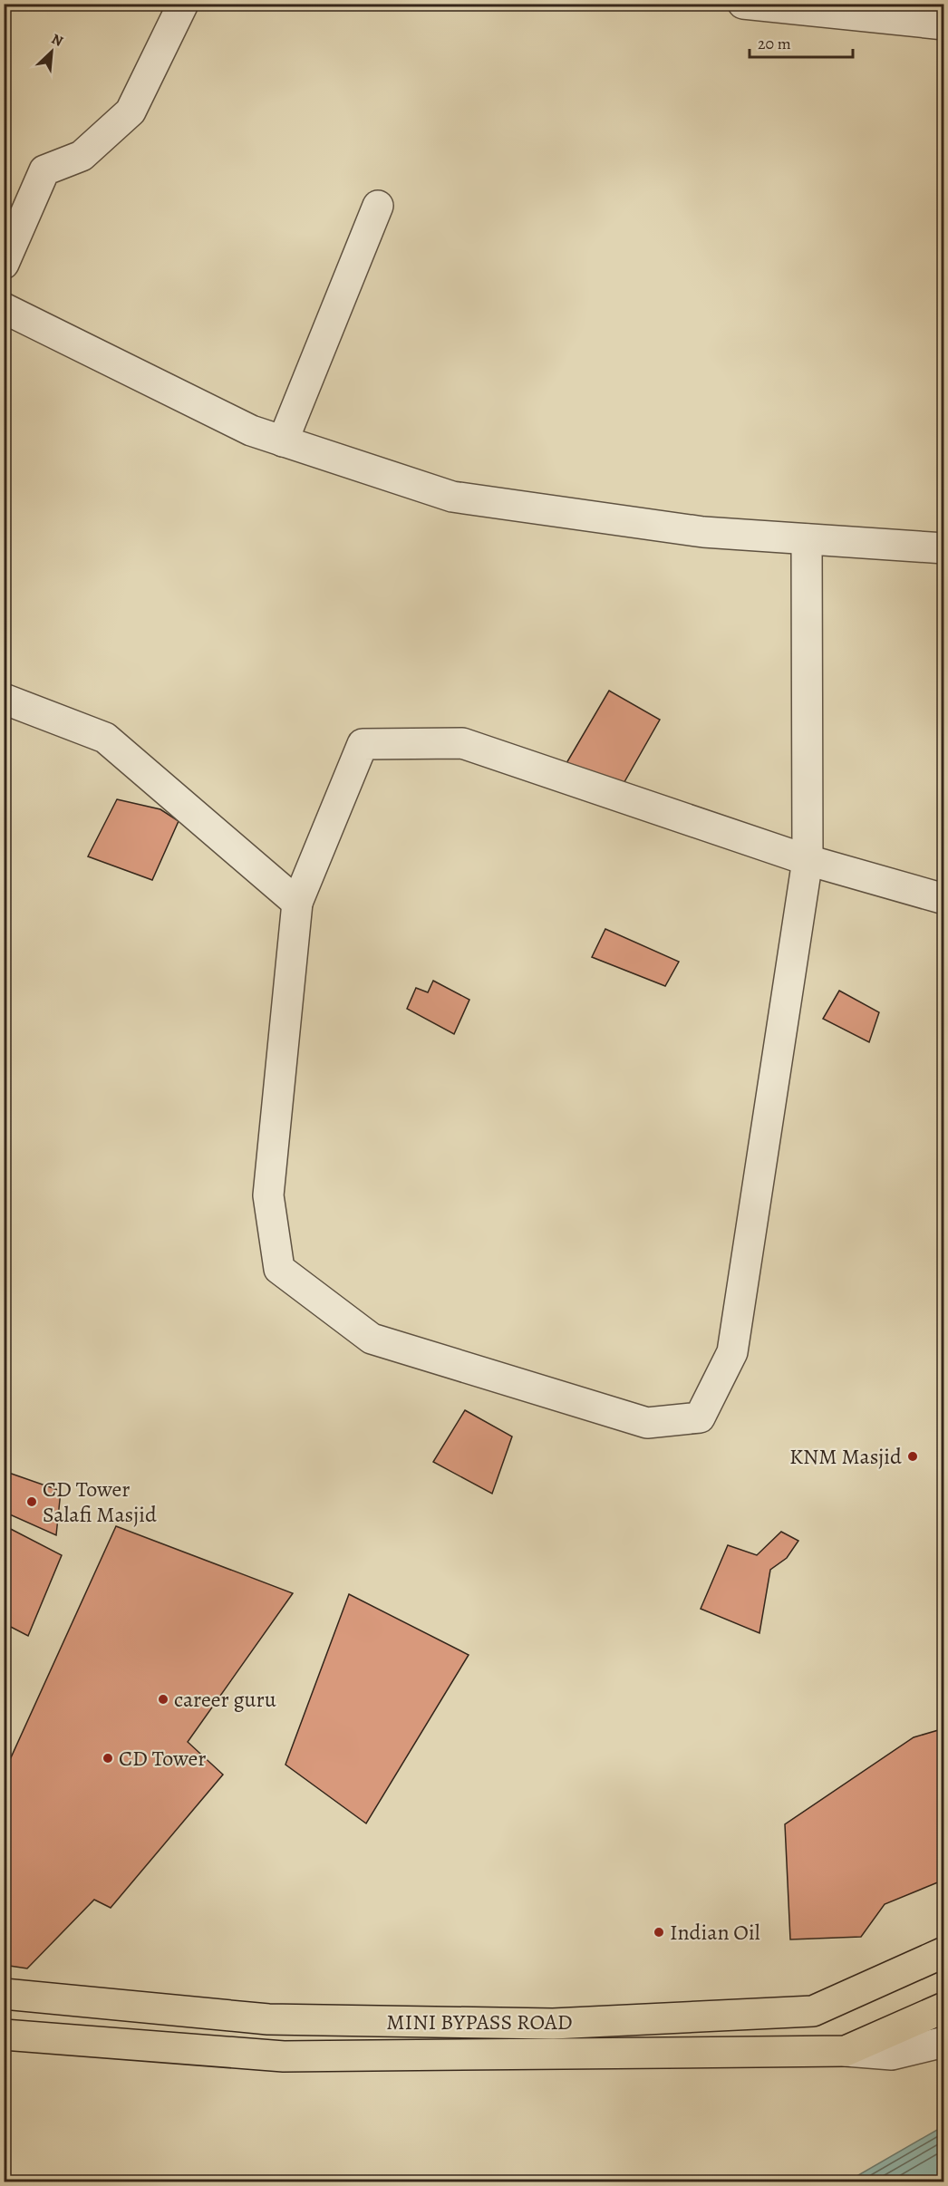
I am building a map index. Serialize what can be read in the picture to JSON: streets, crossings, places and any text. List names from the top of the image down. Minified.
{"streets":{"main road":["MINI BYPASS ROAD"]},"places":["KNM Masjid","CD Tower Salafi Masjid","career guru","CD Tower","Indian Oil"],"scale_bar":"20 m","north":"top right"}
